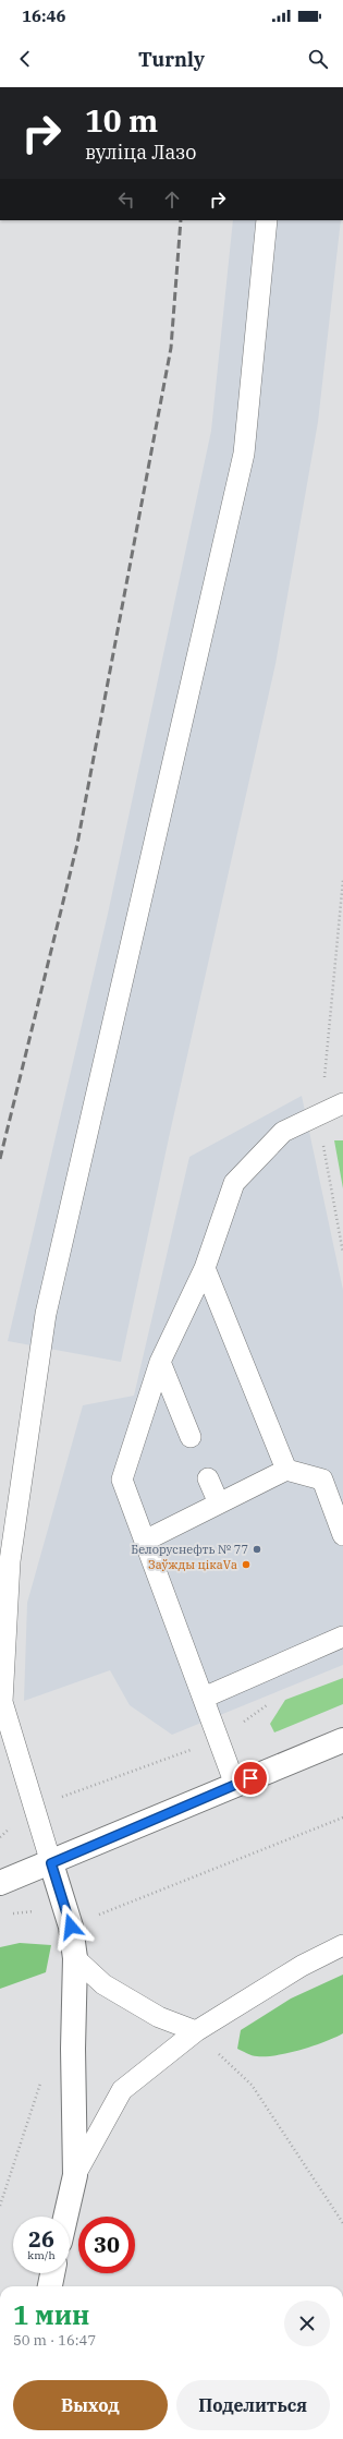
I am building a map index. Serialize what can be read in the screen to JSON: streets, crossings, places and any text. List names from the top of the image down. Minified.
{"places":["Белоруснефть № 77","Заўжды цікаVа"],"page":{"status":"16:46","header":"Turnly","turn":["10 m","вуліца Лазо"],"speed":"26 km/h","limit":"30","heading":["1 мин","50 m · 16:47"],"buttons":["Выход","Поделиться"]}}
